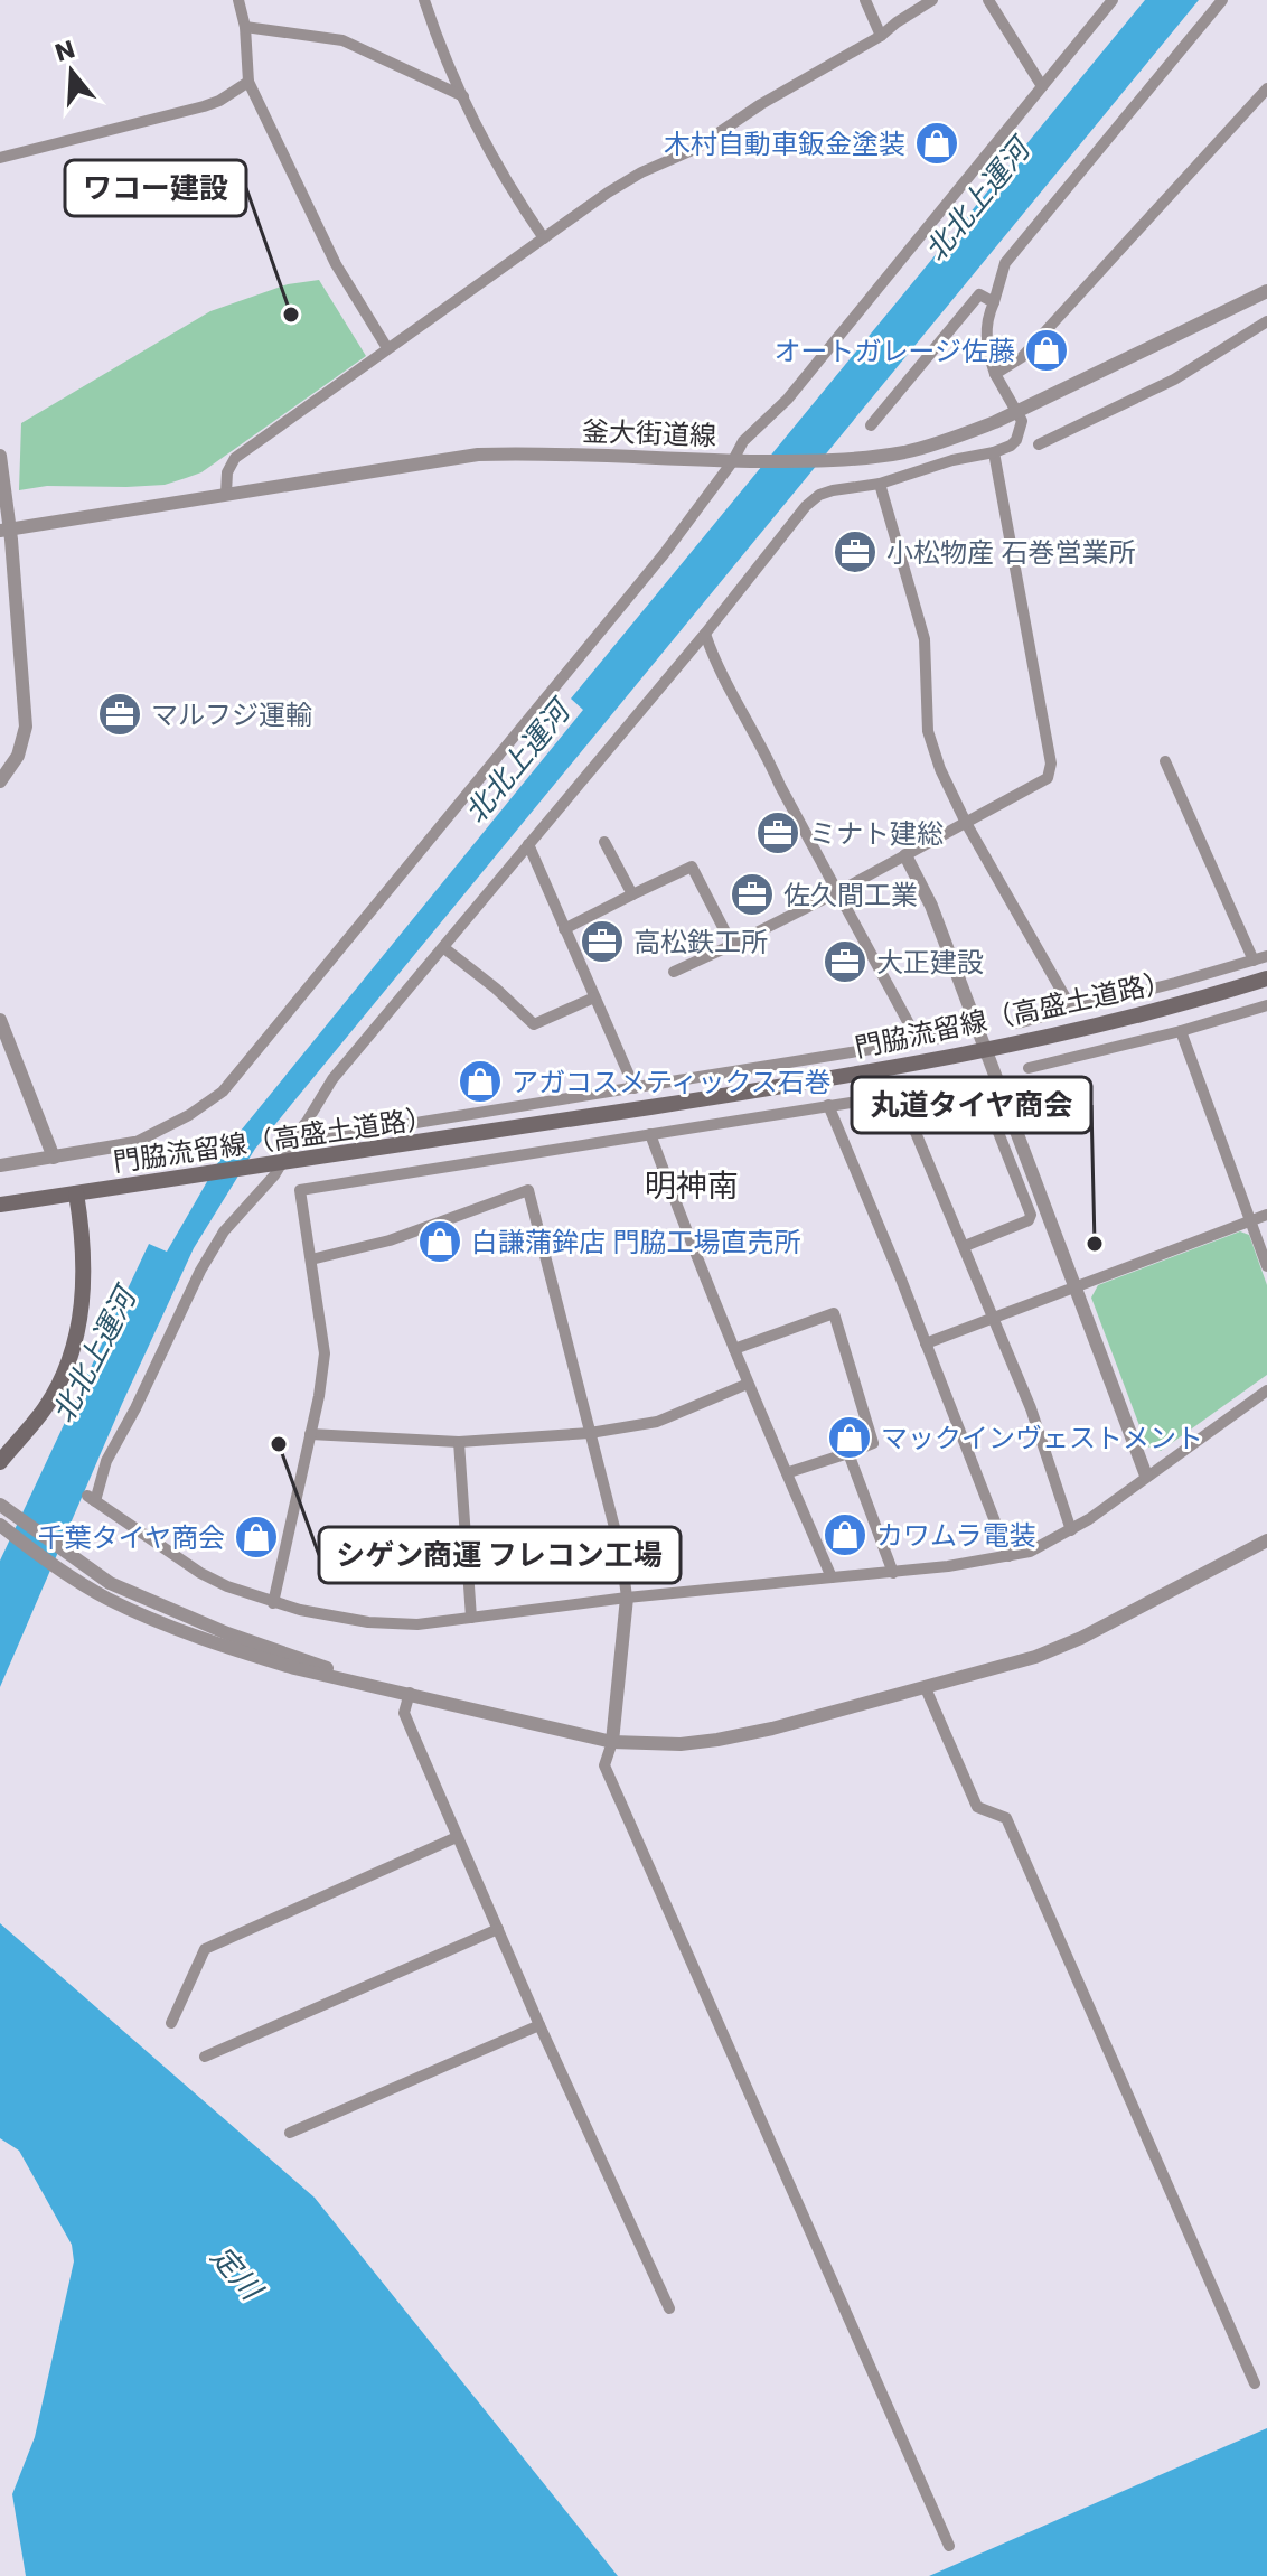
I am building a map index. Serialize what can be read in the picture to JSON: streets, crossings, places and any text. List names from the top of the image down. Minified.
{"streets":{"main road":["門脇流留線（高盛土道路）"],"street":["釜大街道線"]},"districts":["明神南"],"water":["北北上運河","定川"],"places":{"shop":["木村自動車鈑金塗装","オートガレージ佐藤","アガコスメティックス石巻","白謙蒲鉾店 門脇工場直売所","マックインヴェストメント","カワムラ電装","千葉タイヤ商会"],"other":["ワコー建設","丸道タイヤ商会","シゲン商運 フレコン工場"],"office":["小松物産 石巻営業所","マルフジ運輸","ミナト建総","佐久間工業","高松鉄工所","大正建設"]},"north":"top"}
